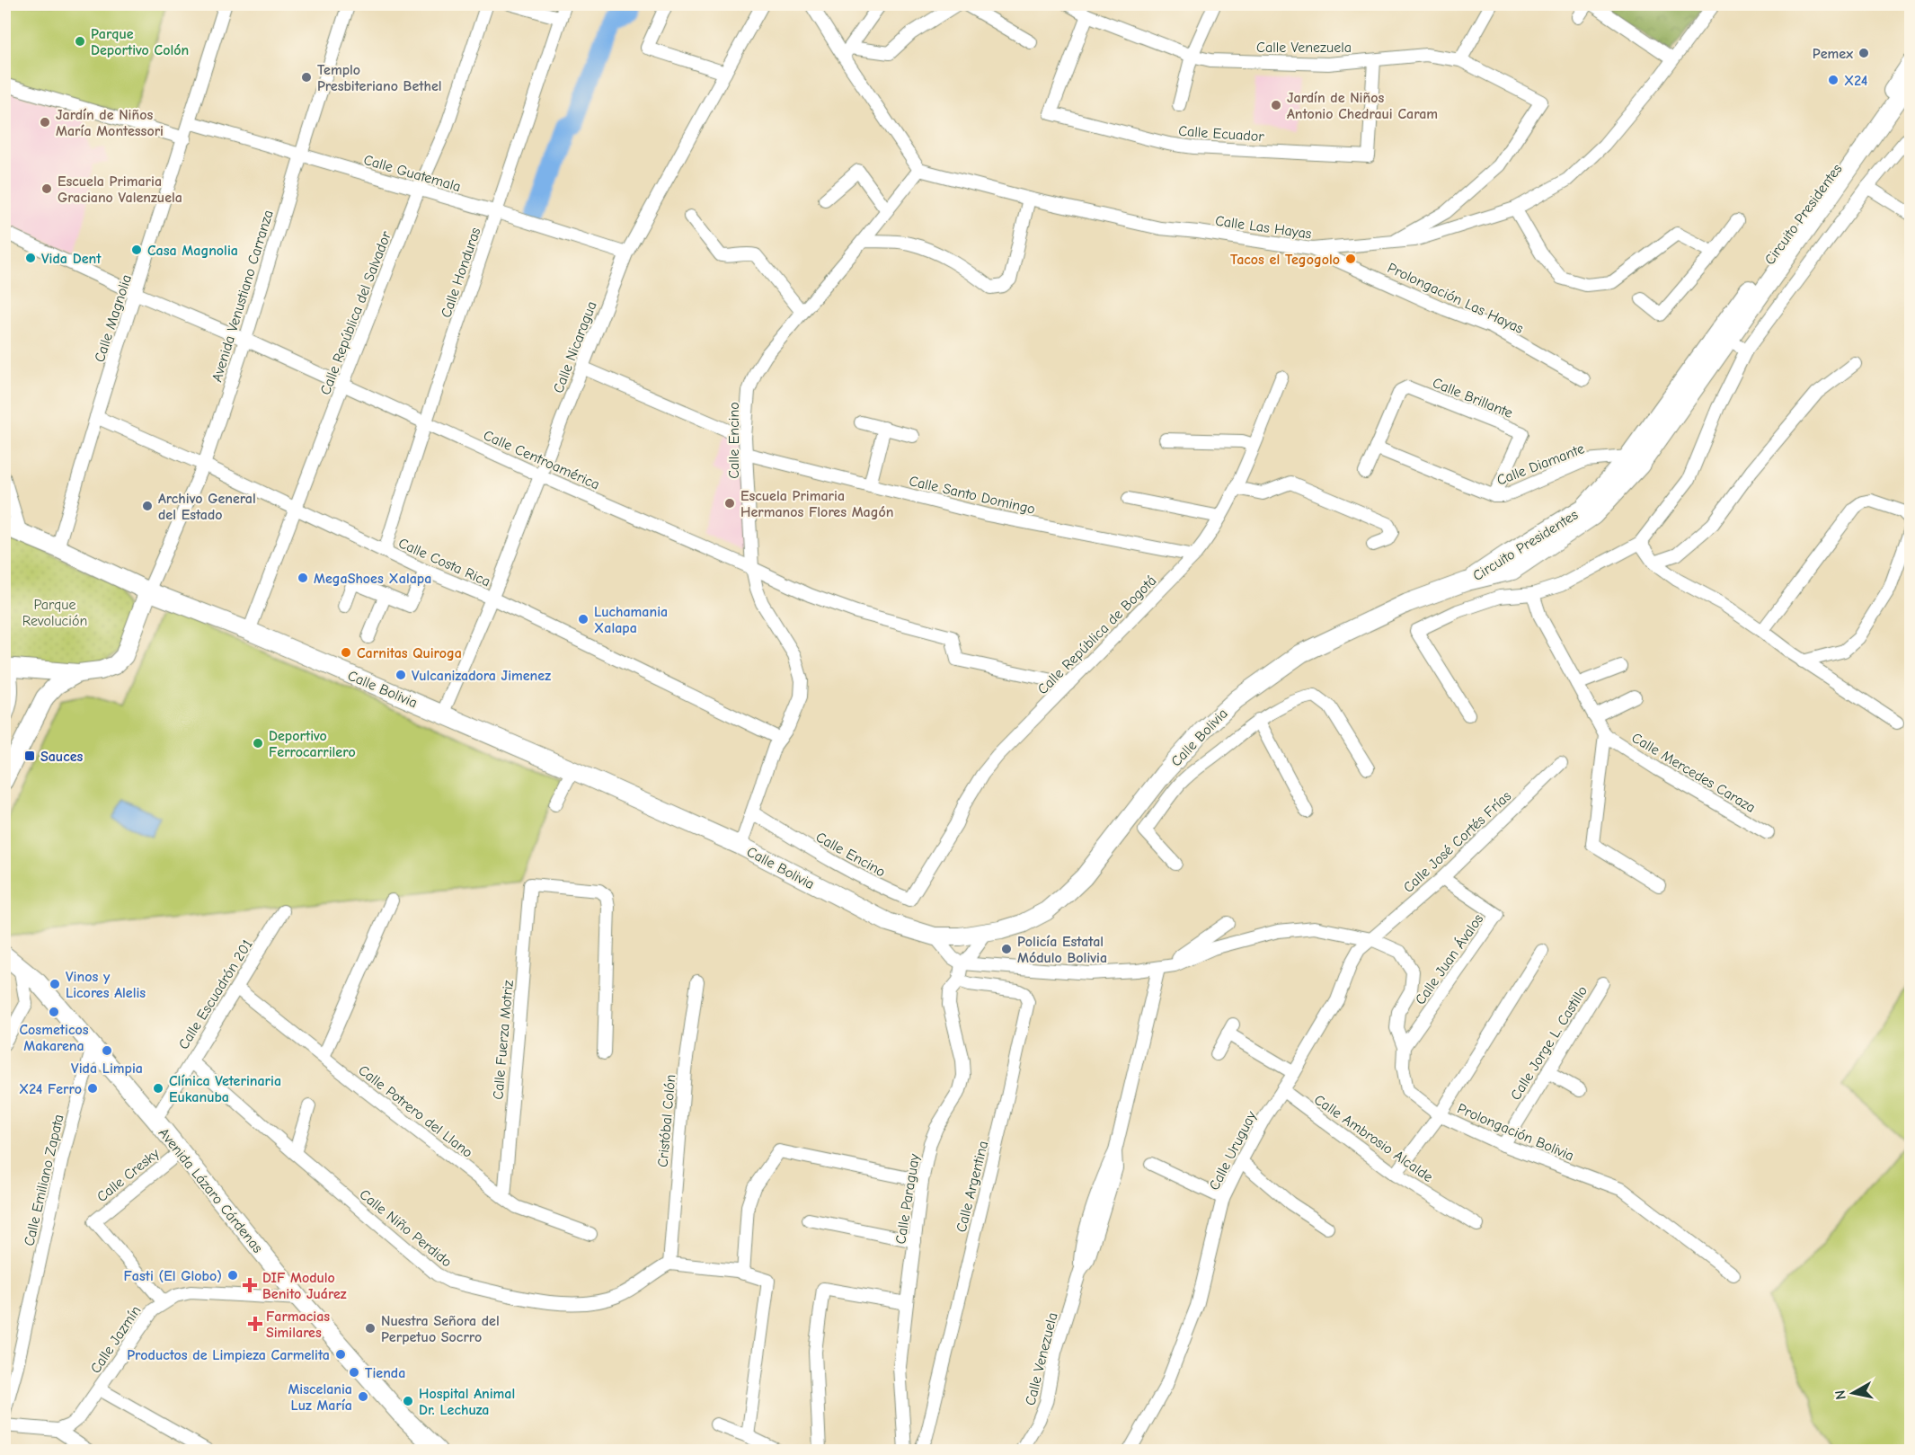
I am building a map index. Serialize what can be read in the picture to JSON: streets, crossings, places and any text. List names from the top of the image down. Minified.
{"streets":{"main road":["Circuito Presidentes","Calle Bolivia","Avenida Lázaro Cárdenas"],"street":["Calle Venezuela","Calle Ecuador","Calle Guatemala","Calle Las Hayas","Calle Honduras","Avenida Venustiano Carranza","Prolongación Las Hayas","Calle República del Salvador","Calle Magnolia","Calle Nicaragua","Calle Brillante","Calle Encino","Calle Centroamérica","Calle Diamante","Calle Santo Domingo","Calle Costa Rica","Calle República de Bogotá","Calle Mercedes Caraza","Calle José Cortés Frías","Calle Juan Ávalos","Calle Escuadrón 201","Calle Fuerza Motriz","Calle Jorge L. Castillo","Calle Potrero del Llano","Cristóbal Colón","Prolongación Bolivia","Calle Ambrosio Alcalde","Calle Uruguay","Calle Cresky","Calle Emiliano Zapata","Calle Argentina","Calle Paraguay","Calle Niño Perdido","Calle Jazmín"]},"crossings":[["Calle Venezuela","Calle Ecuador"],["Calle Venezuela","Calle Las Hayas"],["Calle Venezuela","Prolongación Bolivia"],["Calle Guatemala","Calle Honduras"],["Calle Guatemala","Avenida Venustiano Carranza"],["Calle Guatemala","Calle República del Salvador"],["Calle Guatemala","Calle Magnolia"],["Calle Guatemala","Calle Nicaragua"],["Circuito Presidentes","Calle Diamante"],["Circuito Presidentes","Calle Bolivia"],["Calle Las Hayas","Prolongación Las Hayas"],["Calle Las Hayas","Calle Encino"],["Calle Honduras","Calle Centroamérica"],["Calle Honduras","Calle Costa Rica"],["Avenida Venustiano Carranza","Calle Centroamérica"],["Avenida Venustiano Carranza","Calle Costa Rica"],["Avenida Venustiano Carranza","Calle Bolivia"],["Calle República del Salvador","Calle Centroamérica"],["Calle República del Salvador","Calle Costa Rica"],["Calle República del Salvador","Calle Bolivia"],["Calle Magnolia","Calle Centroamérica"],["Calle Magnolia","Calle Costa Rica"],["Calle Magnolia","Calle Bolivia"],["Calle Nicaragua","Calle Centroamérica"],["Calle Nicaragua","Calle Costa Rica"],["Calle Nicaragua","Calle Bolivia"],["Calle Brillante","Calle Diamante"],["Calle Encino","Calle Centroamérica"],["Calle Encino","Calle Santo Domingo"],["Calle Encino","Calle Costa Rica"],["Calle Encino","Calle República de Bogotá"],["Calle Encino","Calle Bolivia"],["Calle Centroamérica","Calle República de Bogotá"],["Calle Santo Domingo","Calle República de Bogotá"],["Calle José Cortés Frías","Calle Juan Ávalos"],["Calle José Cortés Frías","Prolongación Bolivia"],["Calle José Cortés Frías","Calle Uruguay"],["Calle Juan Ávalos","Prolongación Bolivia"],["Calle Escuadrón 201","Calle Potrero del Llano"],["Calle Escuadrón 201","Avenida Lázaro Cárdenas"],["Calle Escuadrón 201","Calle Niño Perdido"],["Calle Fuerza Motriz","Calle Potrero del Llano"],["Calle Jorge L. Castillo","Prolongación Bolivia"],["Cristóbal Colón","Calle Niño Perdido"],["Prolongación Bolivia","Calle Uruguay"],["Prolongación Bolivia","Calle Paraguay"],["Calle Ambrosio Alcalde","Calle Uruguay"],["Calle Cresky","Avenida Lázaro Cárdenas"],["Calle Cresky","Calle Jazmín"],["Calle Emiliano Zapata","Avenida Lázaro Cárdenas"],["Calle Argentina","Calle Paraguay"],["Avenida Lázaro Cárdenas","Calle Jazmín"]],"parks":["Parque Revolución"],"places":{"other":["Parque Deportivo Colón","Pemex","Templo Presbiteriano Bethel","X24","Jardín de Niños Antonio Chedraui Caram","Jardín de Niños María Montessori","Escuela Primaria Graciano Valenzuela","Casa Magnolia","Vida Dent","Tacos el Tegogolo","Escuela Primaria Hermanos Flores Magón","Archivo General del Estado","MegaShoes Xalapa","Luchamania Xalapa","Carnitas Quiroga","Vulcanizadora Jimenez","Deportivo Ferrocarrilero","Policía Estatal Módulo Bolivia","Vinos y Licores Alelis","Cosmeticos Makarena","Vida Limpia","X24 Ferro","Clínica Veterinaria Eukanuba","Fasti (El Globo)","Nuestra Señora del Perpetuo Socrro","Productos de Limpieza Carmelita","Tienda","Miscelania Luz María","Hospital Animal Dr. Lechuza"],"transit":["Sauces"],"health":["DIF Modulo Benito Juárez","Farmacias Similares"]},"north":"left"}
